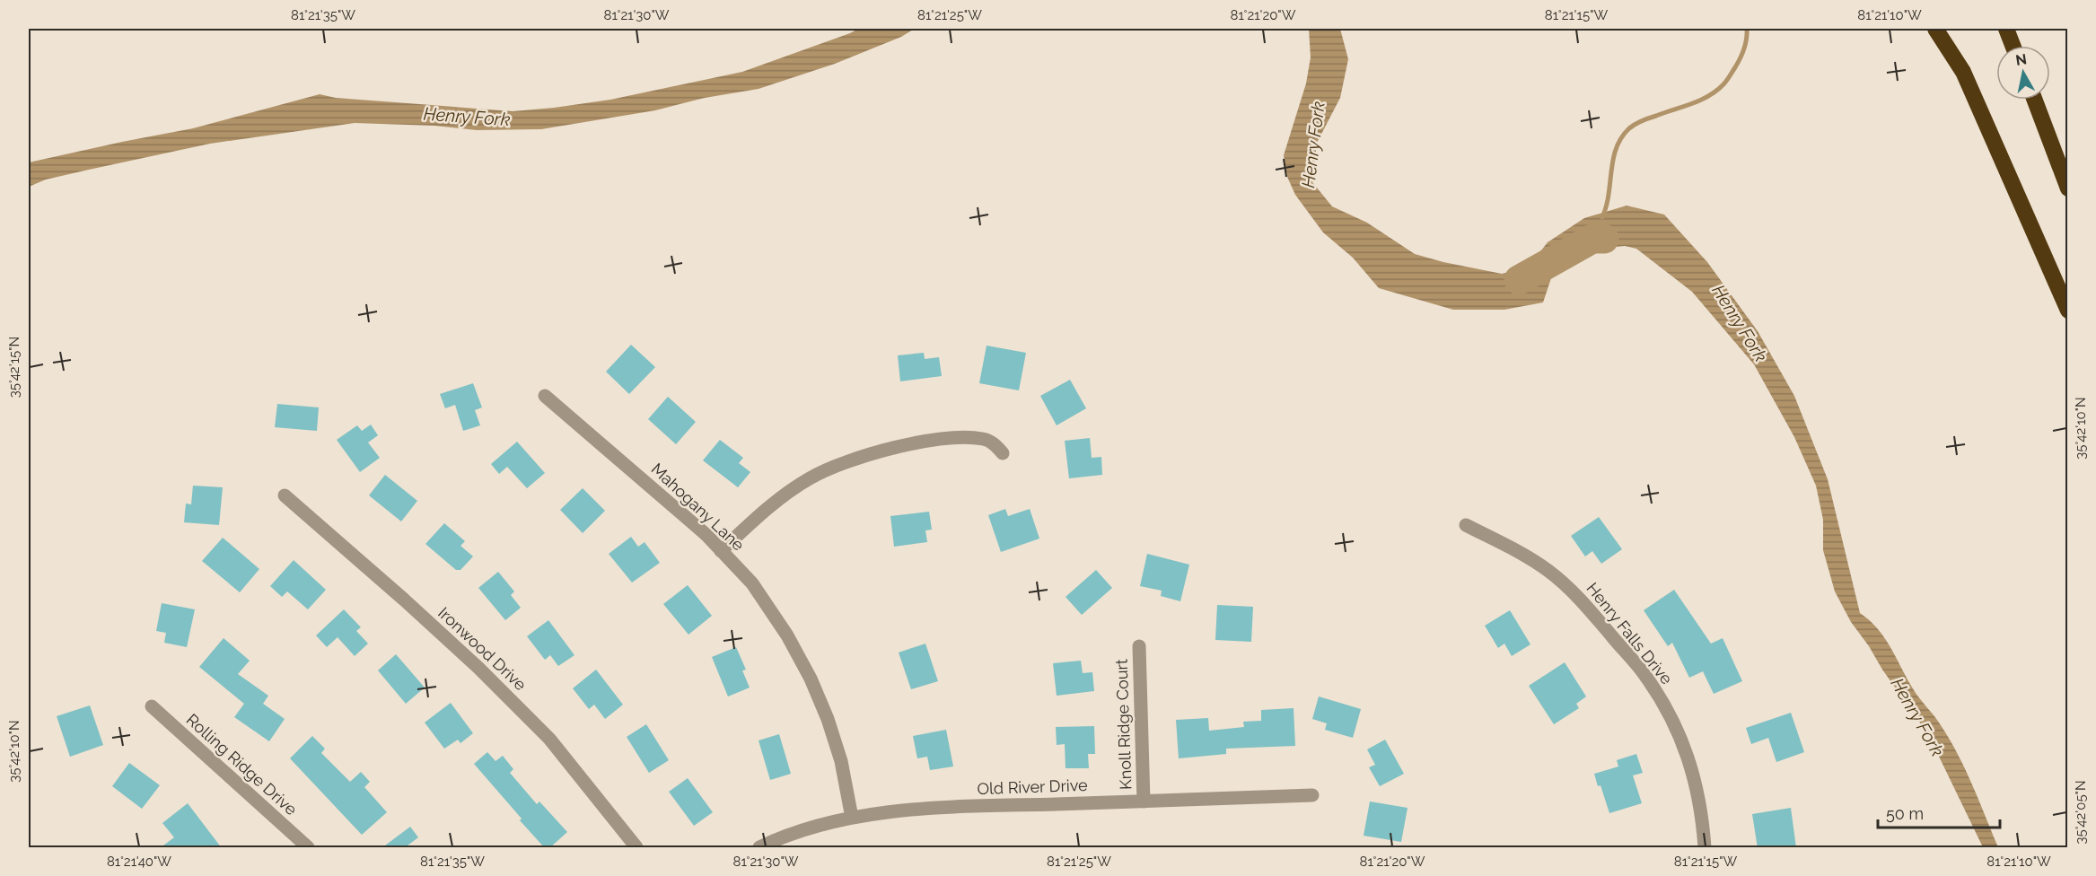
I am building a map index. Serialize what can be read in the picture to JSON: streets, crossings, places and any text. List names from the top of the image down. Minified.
{"streets":{"street":["Mahogany Lane","Henry Falls Drive","Ironwood Drive","Knoll Ridge Court","Rolling Ridge Drive","Old River Drive"]},"crossings":[["Mahogany Lane","Old River Drive"],["Knoll Ridge Court","Old River Drive"]],"water":["Henry Fork"],"scale_bar":"50 m","north":"top","coordinates":["81°21'35\"W","81°21'30\"W","81°21'25\"W","81°21'20\"W","81°21'15\"W","81°21'10\"W","35°42'15\"N","35°42'10\"N","35°42'05\"N","81°21'40\"W"]}
